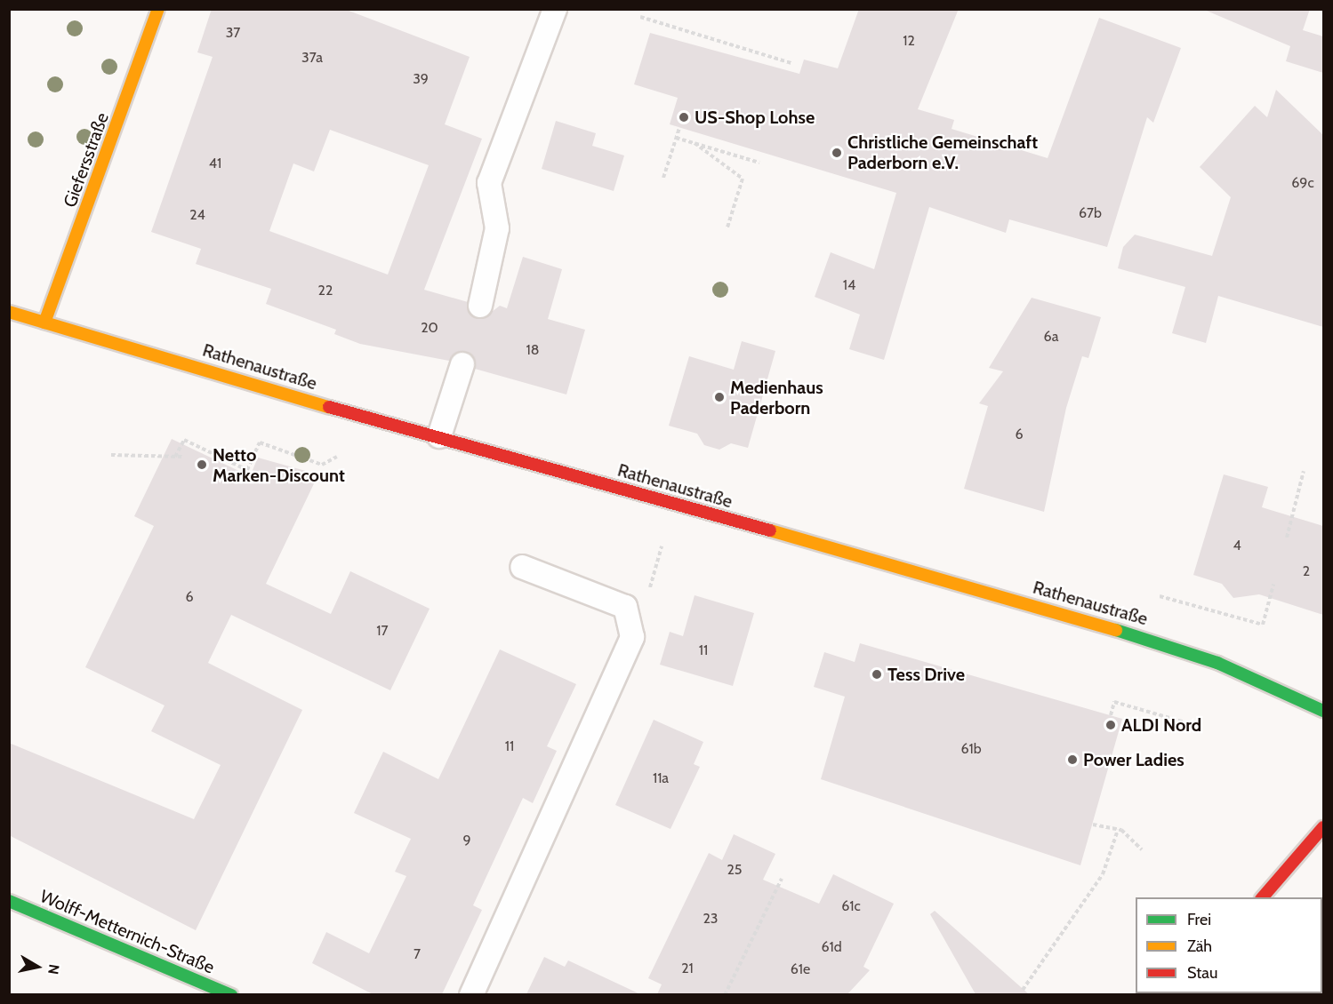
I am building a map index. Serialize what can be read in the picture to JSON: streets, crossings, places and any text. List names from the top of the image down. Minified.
{"streets":{"street":["Giefersstraße","Rathenaustraße","Wolff-Metternich-Straße"]},"crossings":[["Giefersstraße","Rathenaustraße"]],"places":["US-Shop Lohse","Christliche Gemeinschaft Paderborn e.V.","Medienhaus Paderborn","Netto Marken-Discount","Tess Drive","ALDI Nord","Power Ladies"],"house_numbers":["37","12","37a","39","41","69c","67b","24","14","22","20","6a","18","6","4","2","6","17","11","11","61b","11a","9","25","61c","23","61d","7","21","61e"],"legend":["Frei","Zäh","Stau"],"north":"right"}
